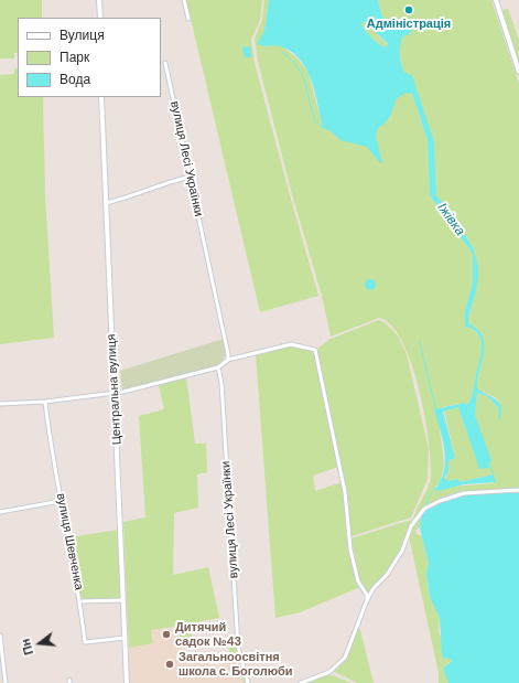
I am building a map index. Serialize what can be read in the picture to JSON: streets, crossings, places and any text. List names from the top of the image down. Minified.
{"streets":{"street":["вулиця Лесі Українки","Центральна вулиця","вулиця Шевченка"]},"crossings":[["Центральна вулиця","вулиця Шевченка"]],"water":["Іжівка"],"places":["Адміністрація","Дитячий садок №43","Загальноосвітня школа с. Боголюби"],"legend":["Вулиця","Парк","Вода"],"north":"left"}
